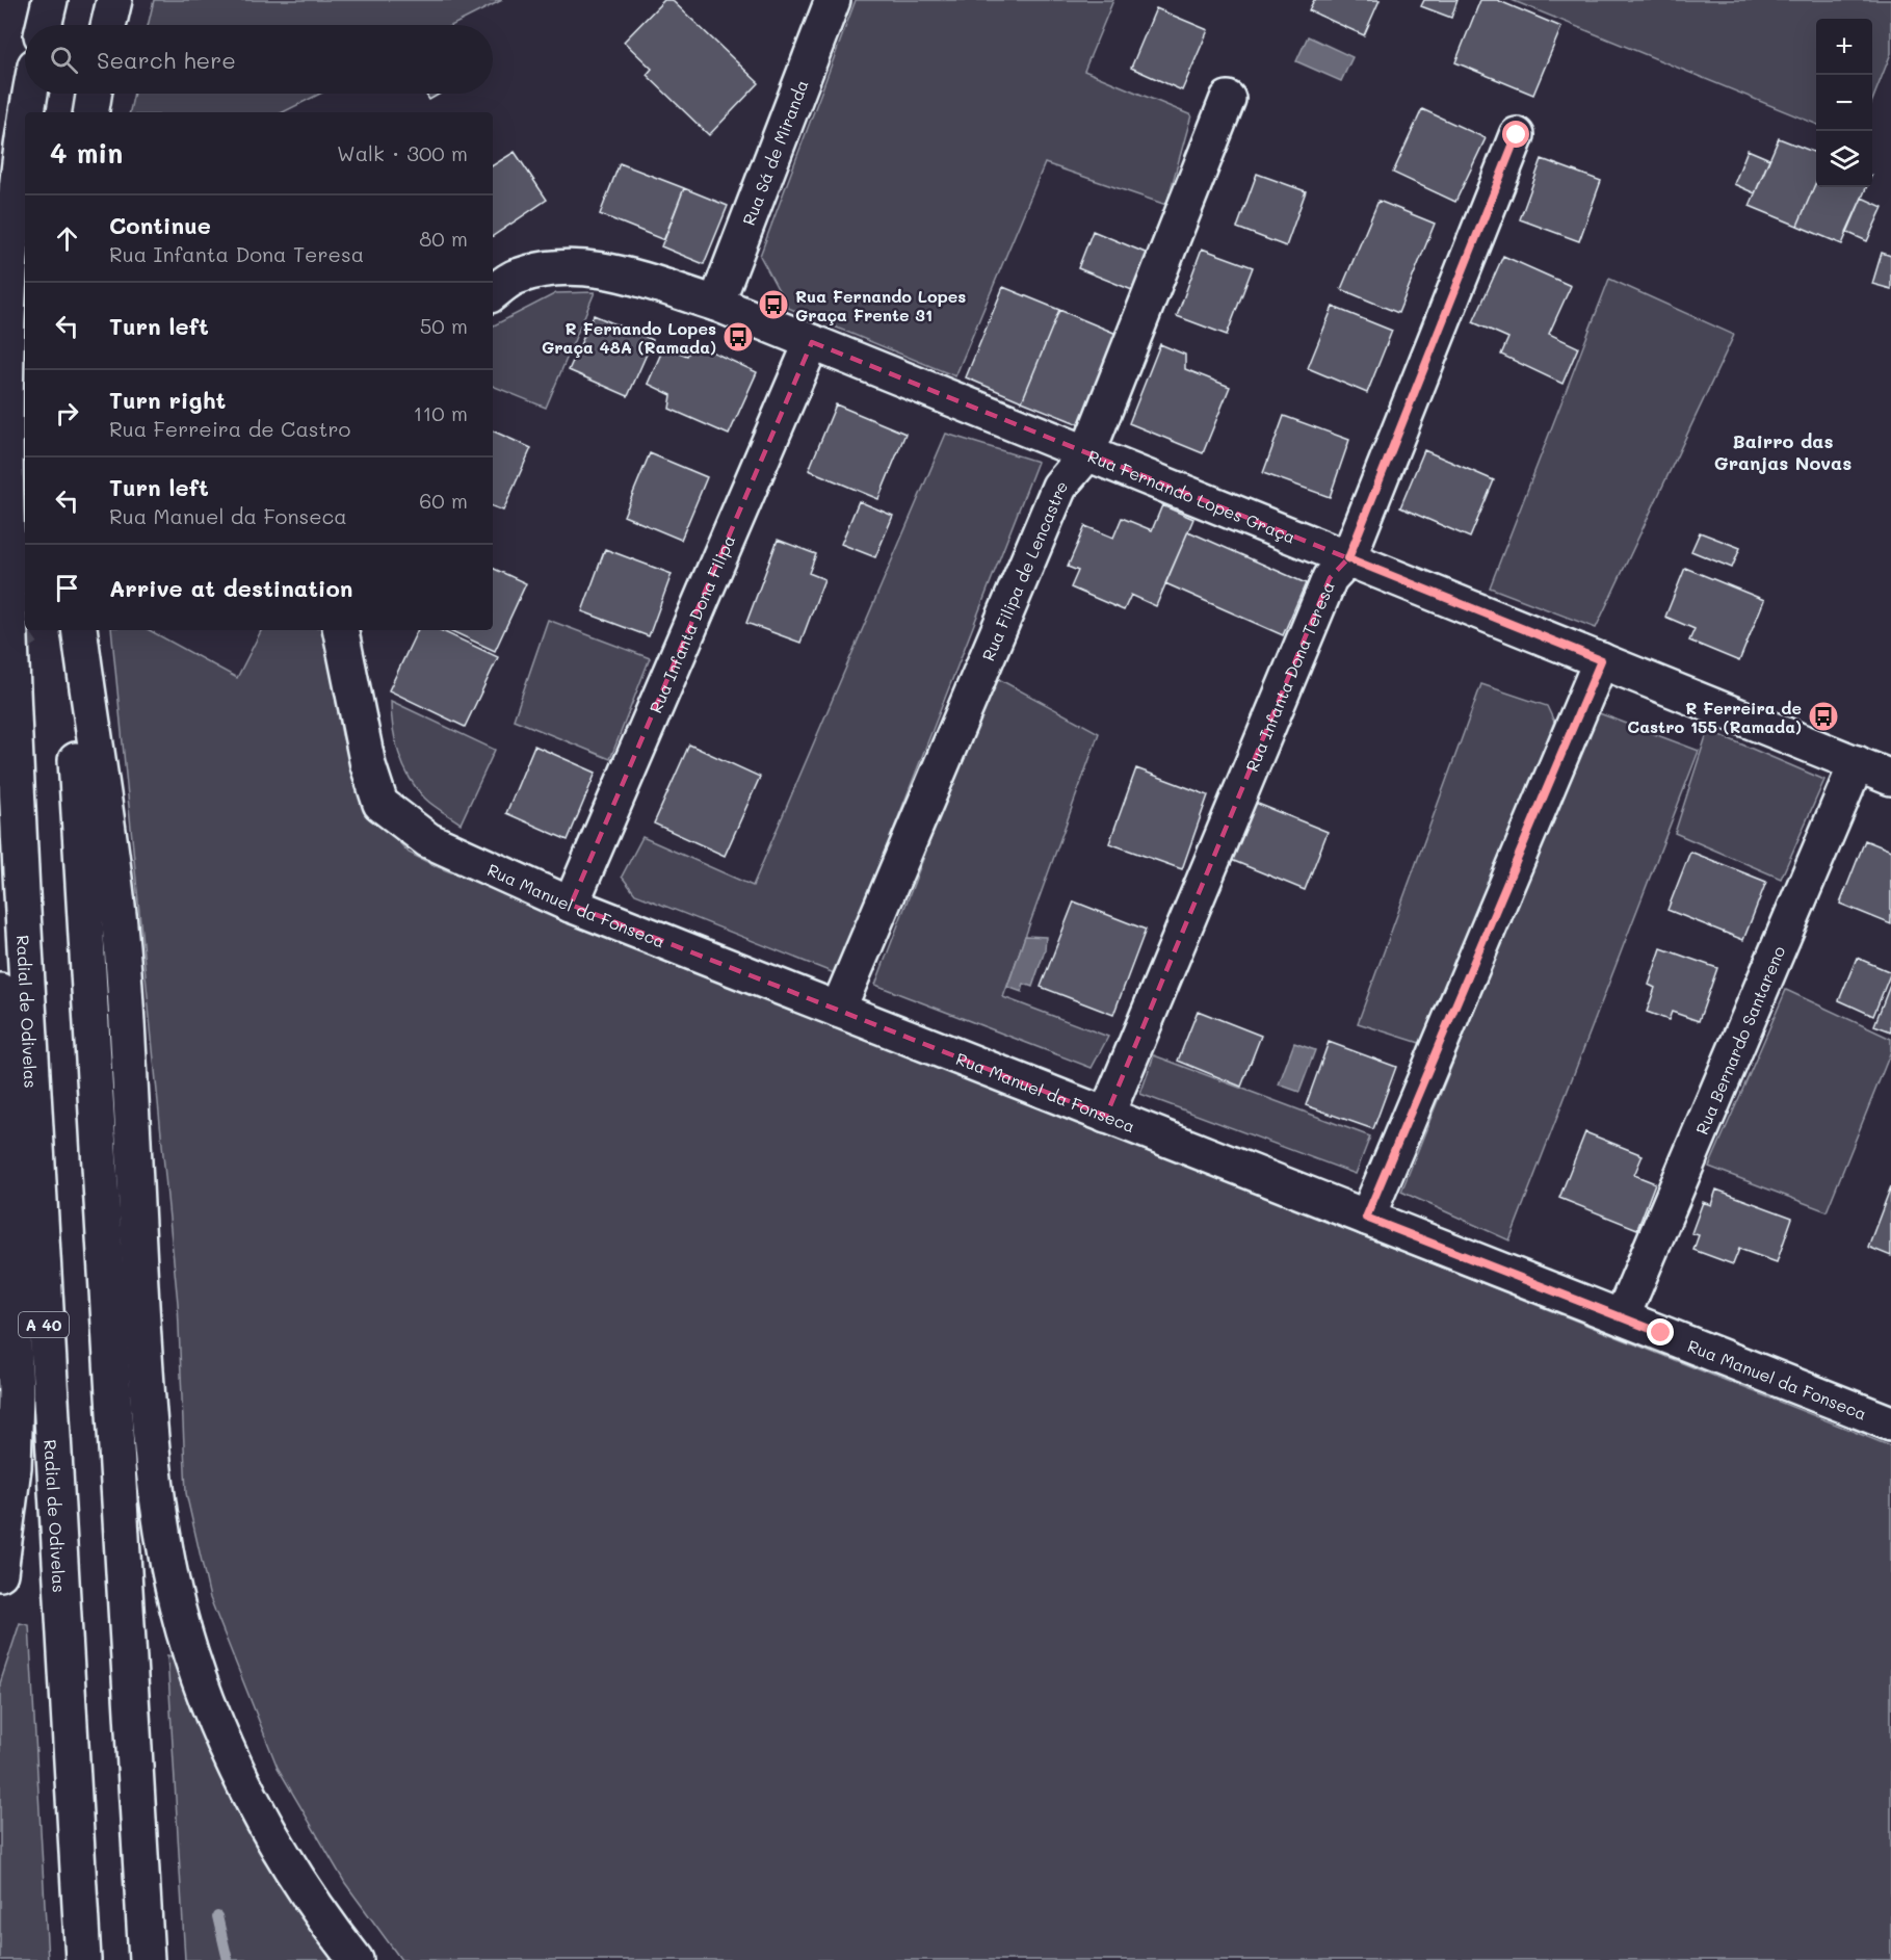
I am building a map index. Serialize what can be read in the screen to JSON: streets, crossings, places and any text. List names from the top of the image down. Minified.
{"streets":{"main road":["Rua Sá de Miranda","Rua Fernando Lopes Graça","Rua Filipa de Lencastre","Rua Infanta Dona Filipa","Rua Infanta Dona Teresa","Rua Manuel da Fonseca","Radial de Odivelas","Rua Bernardo Santareno","A 40"]},"crossings":[["Rua Sá de Miranda","Rua Fernando Lopes Graça"],["Rua Fernando Lopes Graça","Rua Filipa de Lencastre"],["Rua Fernando Lopes Graça","Rua Infanta Dona Filipa"],["Rua Fernando Lopes Graça","Rua Infanta Dona Teresa"],["Rua Fernando Lopes Graça","Rua Bernardo Santareno"],["Rua Filipa de Lencastre","Rua Manuel da Fonseca"],["Rua Infanta Dona Filipa","Rua Manuel da Fonseca"],["Rua Infanta Dona Teresa","Rua Manuel da Fonseca"],["Rua Manuel da Fonseca","Rua Bernardo Santareno"]],"districts":["Bairro das Granjas Novas"],"places":{"bus stop":["Rua Fernando Lopes Graça Frente 31","R Fernando Lopes Graça 48A (Ramada)","R Ferreira de Castro 155 (Ramada)"]},"page":{"map_buttons":["+","−"],"search":"Search here","heading":["4 min","Walk · 300 m"],"list":[["Continue","Rua Infanta Dona Teresa","80 m"],["Turn left","50 m"],["Turn right","Rua Ferreira de Castro","110 m"],["Turn left","Rua Manuel da Fonseca","60 m"],"Arrive at destination"]}}
